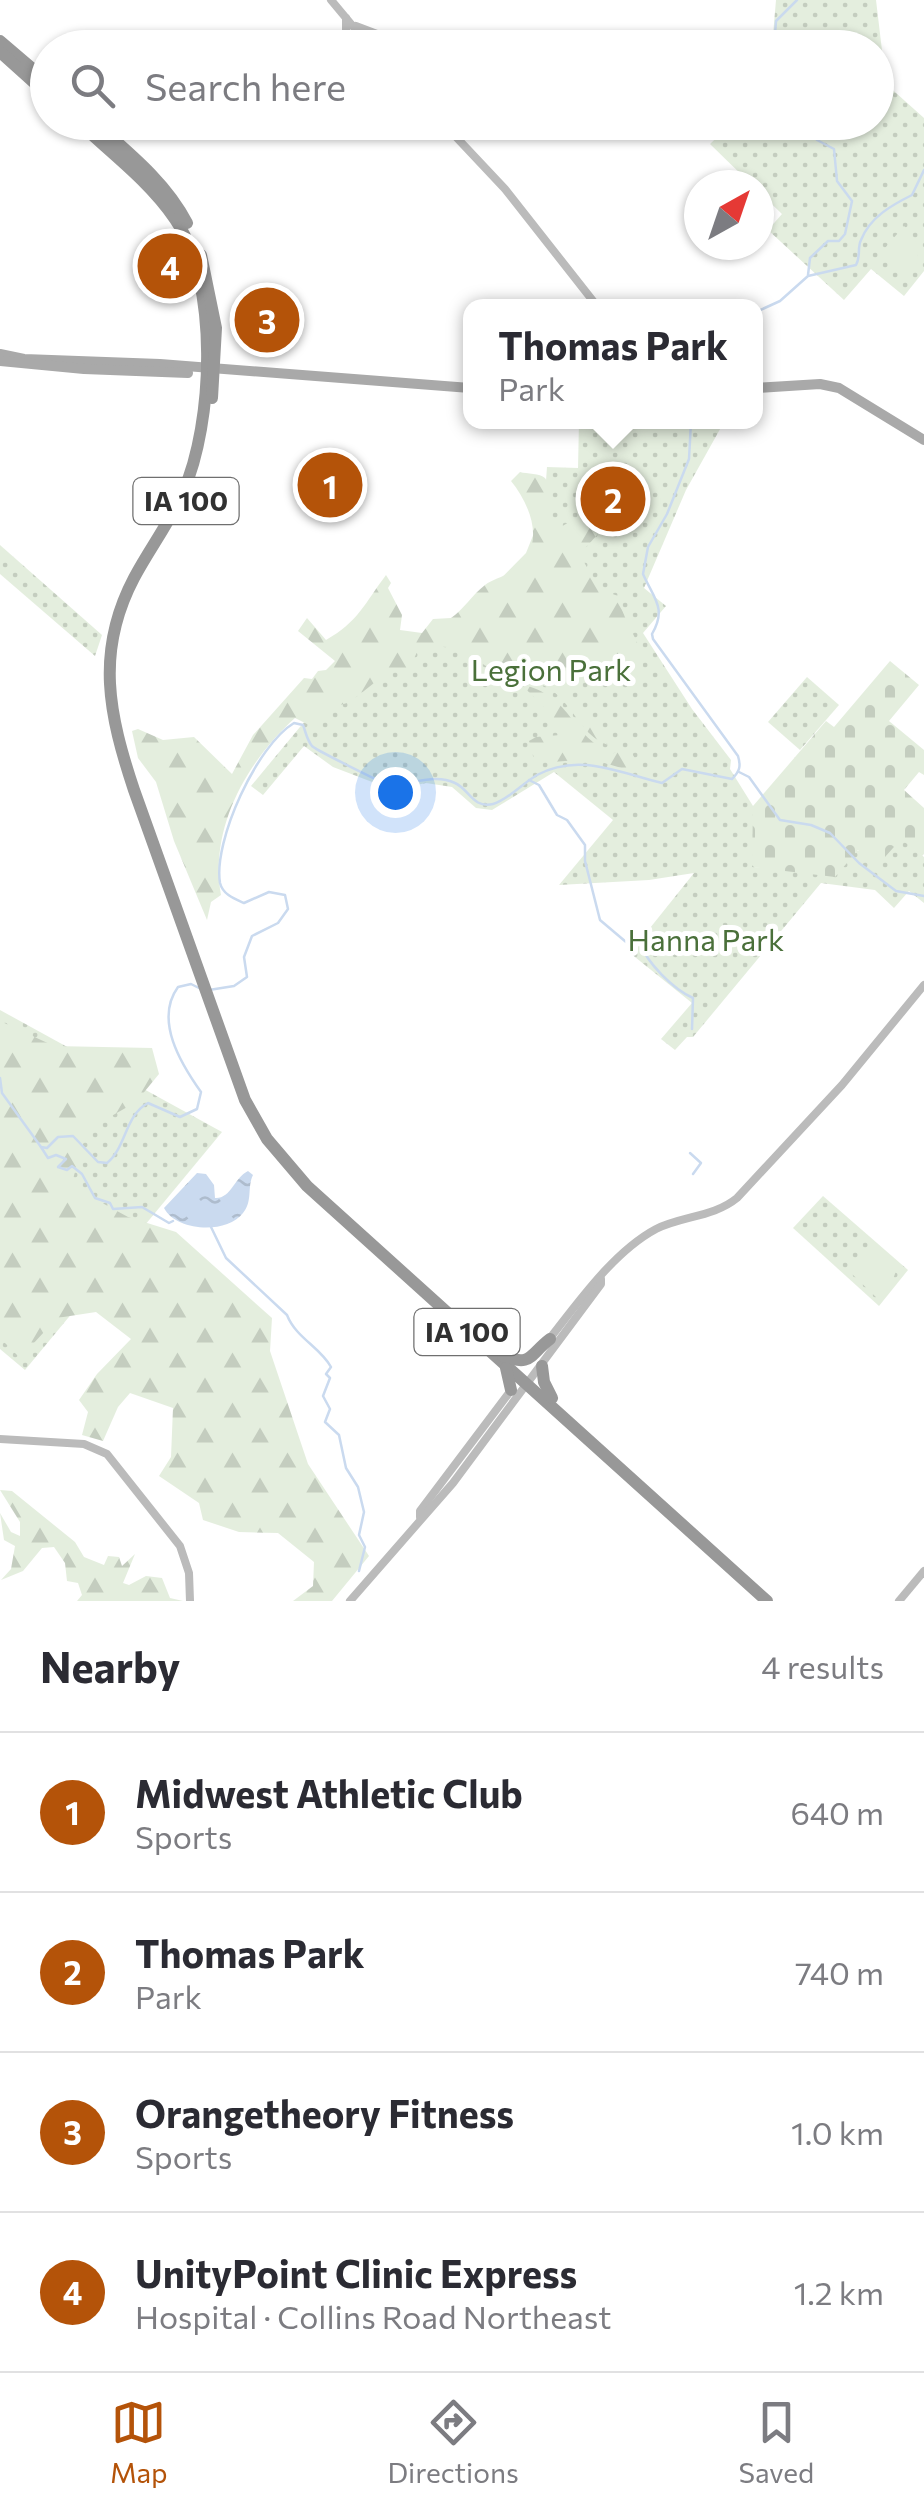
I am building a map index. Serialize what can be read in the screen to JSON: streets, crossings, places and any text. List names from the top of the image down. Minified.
{"streets":{"highway":["IA 100"]},"parks":["Legion Park","Hanna Park"],"north":"top right","page":{"search":"Search here","pins":["4","3","1","2"],"popup":["Thomas Park","Park"],"heading":["Nearby","4 results"],"list":[{"mark":"1","name":"Midwest Athletic Club","note":"Sports","value":"640 m"},{"mark":"2","name":"Thomas Park","note":"Park","value":"740 m"},{"mark":"3","name":"Orangetheory Fitness","note":"Sports","value":"1.0 km"},{"mark":"4","name":"UnityPoint Clinic Express","note":"Hospital · Collins Road Northeast","value":"1.2 km"}],"nav":["Map","Directions","Saved"]}}
